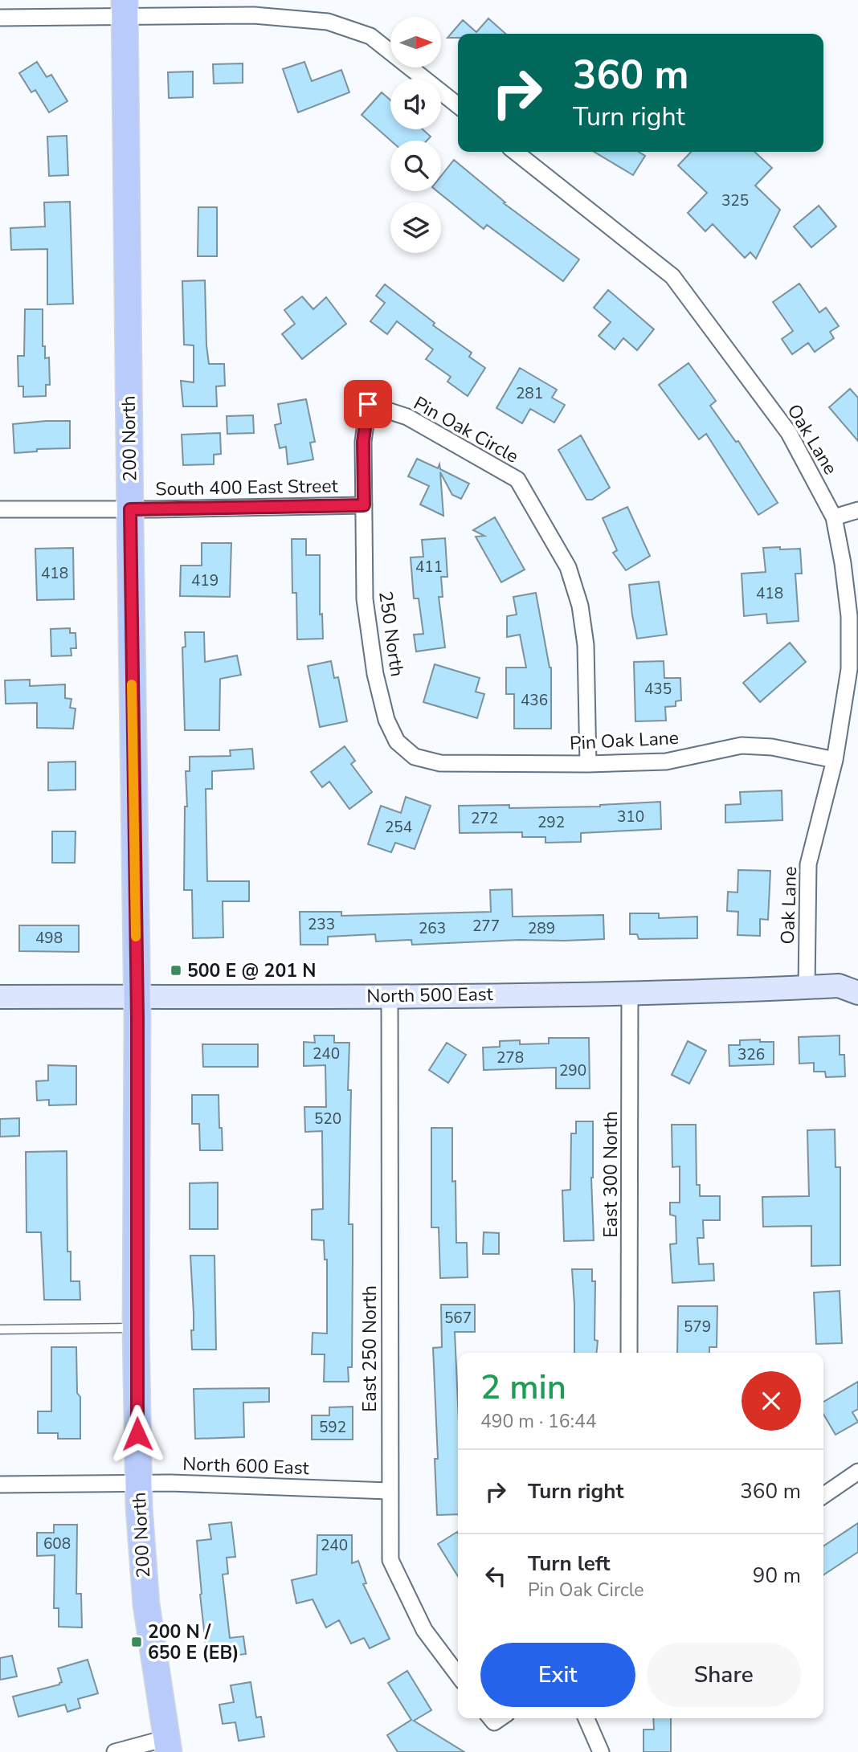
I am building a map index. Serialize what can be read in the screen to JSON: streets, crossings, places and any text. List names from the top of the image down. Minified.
{"streets":{"main road":["200 North"],"street":["Pin Oak Circle","Oak Lane","South 400 East Street","250 North","Pin Oak Lane","North 500 East","East 300 North","East 250 North","North 600 East"]},"crossings":[["Pin Oak Circle","South 400 East Street"],["Pin Oak Circle","250 North"],["Pin Oak Circle","Pin Oak Lane"],["200 North","South 400 East Street"],["200 North","North 500 East"],["200 North","North 600 East"],["Oak Lane","Pin Oak Lane"],["Oak Lane","North 500 East"],["South 400 East Street","250 North"],["250 North","Pin Oak Lane"],["North 500 East","East 300 North"],["North 500 East","East 250 North"],["East 250 North","North 600 East"]],"places":{"transit":["500 E @ 201 N","200 N / 650 E (EB)"]},"house_numbers":["325","281","411","418","419","418","435","436","310","272","292","254","233","277","263","289","498","240","326","278","290","520","567","579","592","608","240"],"north":"right","page":{"turn":["360 m","Turn right"],"heading":["2 min","490 m · 16:44"],"list":[{"name":"Turn right","value":"360 m"},{"name":"Turn left","note":"Pin Oak Circle","value":"90 m"}],"buttons":["Exit","Share"]}}
